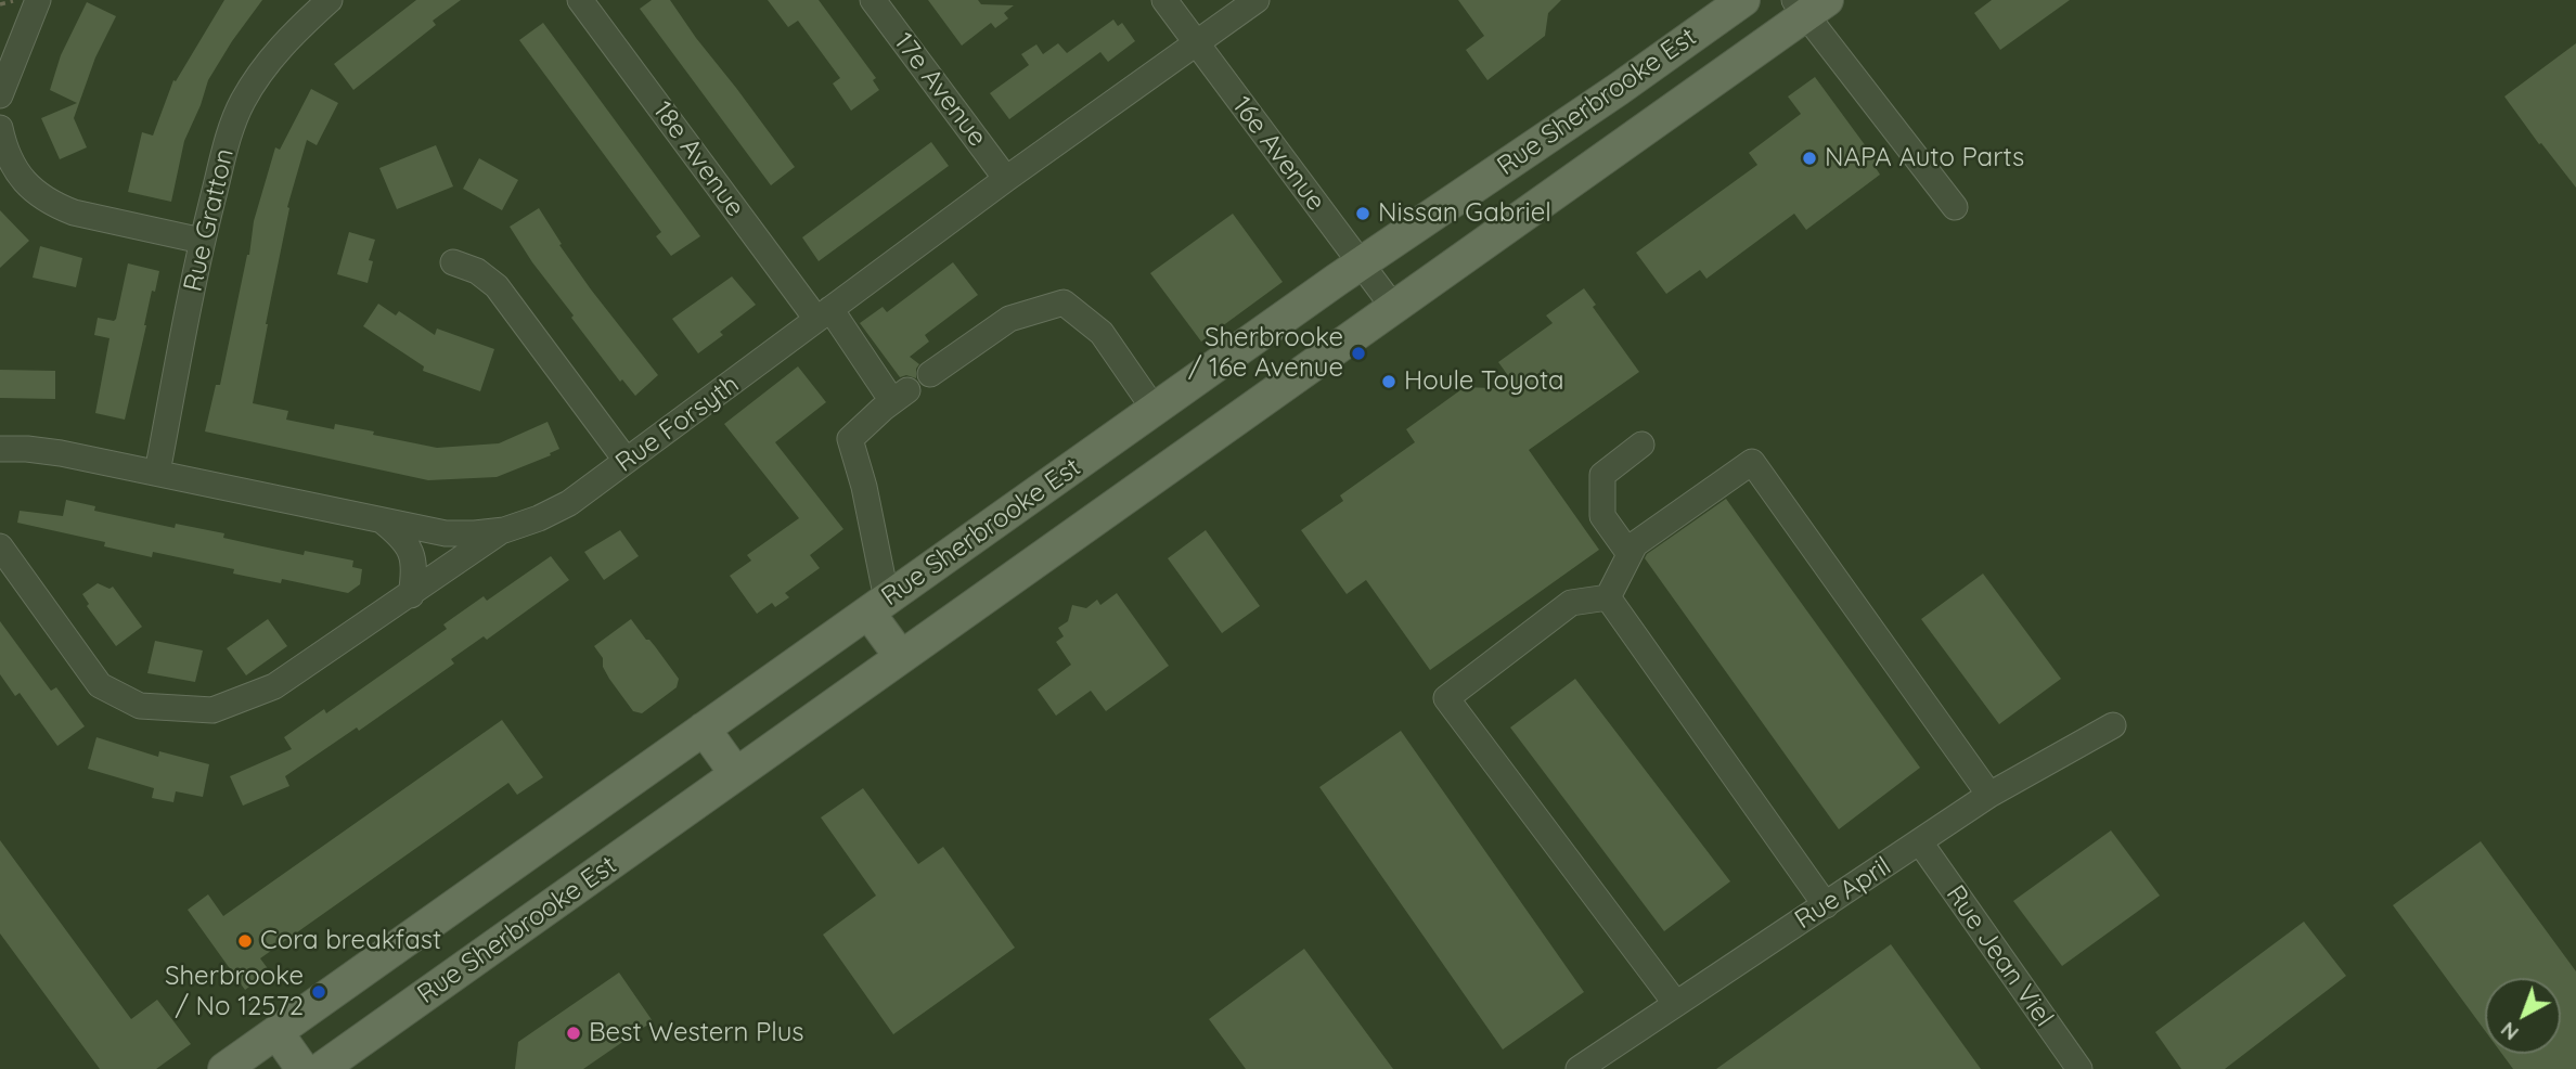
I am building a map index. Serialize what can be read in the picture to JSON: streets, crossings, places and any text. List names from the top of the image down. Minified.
{"streets":{"main road":["Rue Sherbrooke Est"],"street":["17e Avenue","16e Avenue","18e Avenue","Rue Gratton","Rue Forsyth","Rue April","Rue Jean Viel"]},"crossings":[["17e Avenue","Rue Forsyth"],["Rue Sherbrooke Est","16e Avenue"],["Rue Sherbrooke Est","18e Avenue"],["16e Avenue","Rue Forsyth"],["18e Avenue","Rue Forsyth"],["Rue Gratton","Rue Forsyth"],["Rue April","Rue Jean Viel"]],"places":["NAPA Auto Parts","Nissan Gabriel","Sherbrooke / 16e Avenue","Houle Toyota","Cora breakfast","Sherbrooke / No 12572","Best Western Plus"],"north":"bottom left"}
